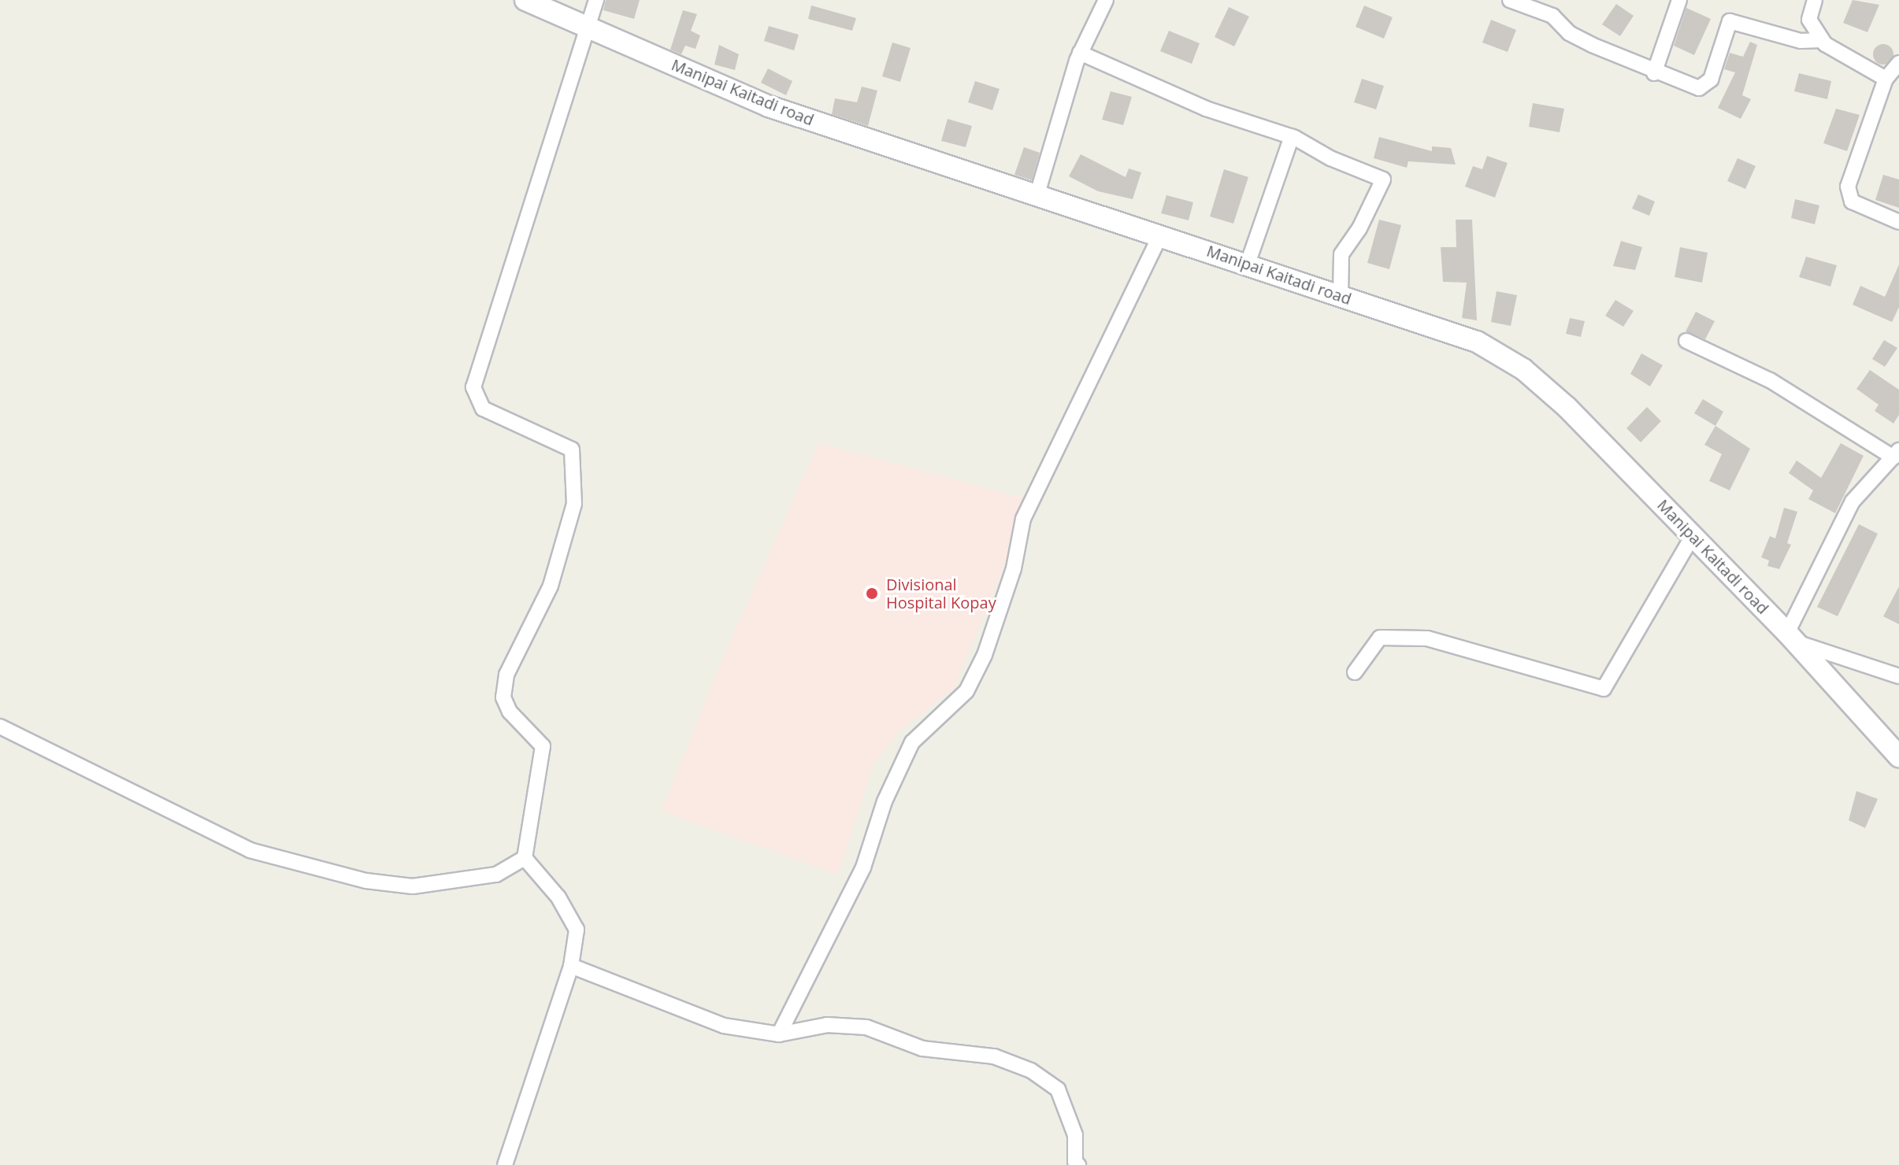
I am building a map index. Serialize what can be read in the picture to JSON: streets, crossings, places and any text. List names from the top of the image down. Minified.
{"streets":{"main road":["Manipai Kaitadi road"]},"places":["Divisional Hospital Kopay"]}
